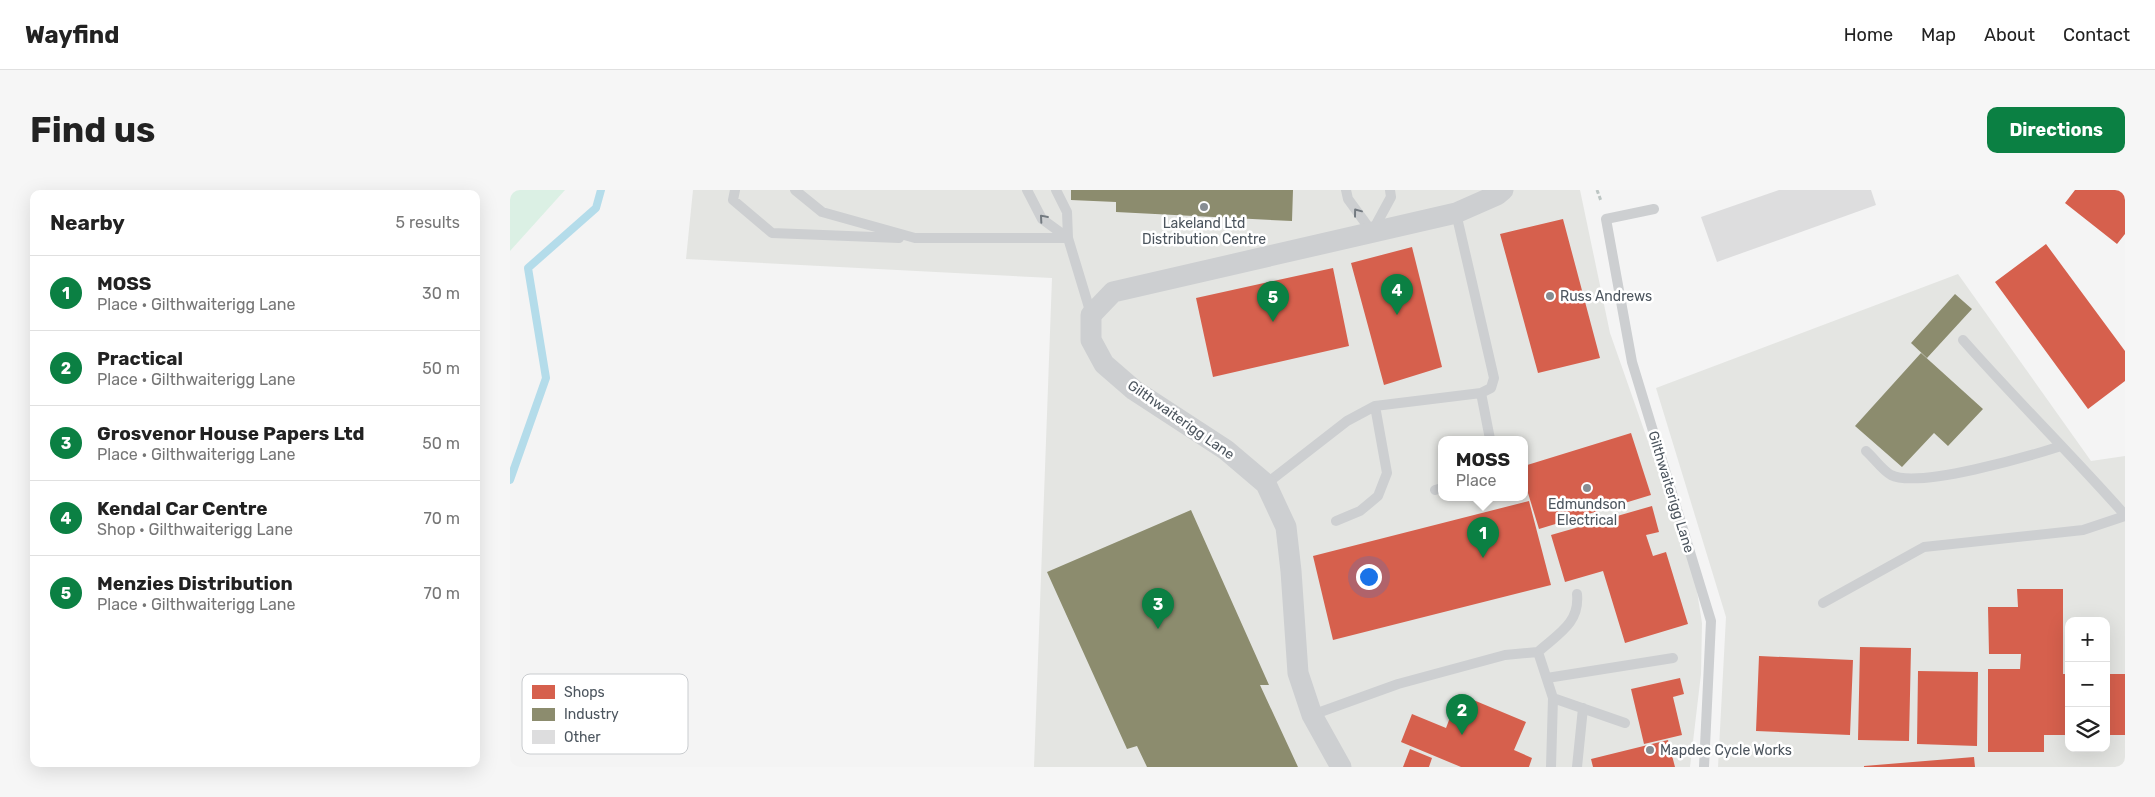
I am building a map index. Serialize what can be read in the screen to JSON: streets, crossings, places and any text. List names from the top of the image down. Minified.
{"streets":{"street":["Gilthwaiterigg Lane"]},"places":["Lakeland Ltd Distribution Centre","Russ Andrews","Edmundson Electrical","Mapdec Cycle Works"],"legend":["Shops","Industry","Other"],"page":{"header":"Wayfind","nav":["Home","Map","About","Contact"],"buttons":"Directions","title":"Find us","heading":["Nearby","5 results"],"list":[{"mark":"1","name":"MOSS","note":"Place · Gilthwaiterigg Lane","value":"30 m"},{"mark":"2","name":"Practical","note":"Place · Gilthwaiterigg Lane","value":"50 m"},{"mark":"3","name":"Grosvenor House Papers Ltd","note":"Place · Gilthwaiterigg Lane","value":"50 m"},{"mark":"4","name":"Kendal Car Centre","note":"Shop · Gilthwaiterigg Lane","value":"70 m"},{"mark":"5","name":"Menzies Distribution","note":"Place · Gilthwaiterigg Lane","value":"70 m"}],"pins":["4","5","1","3","2"],"popup":["MOSS","Place"],"map_buttons":["+","−"]}}
